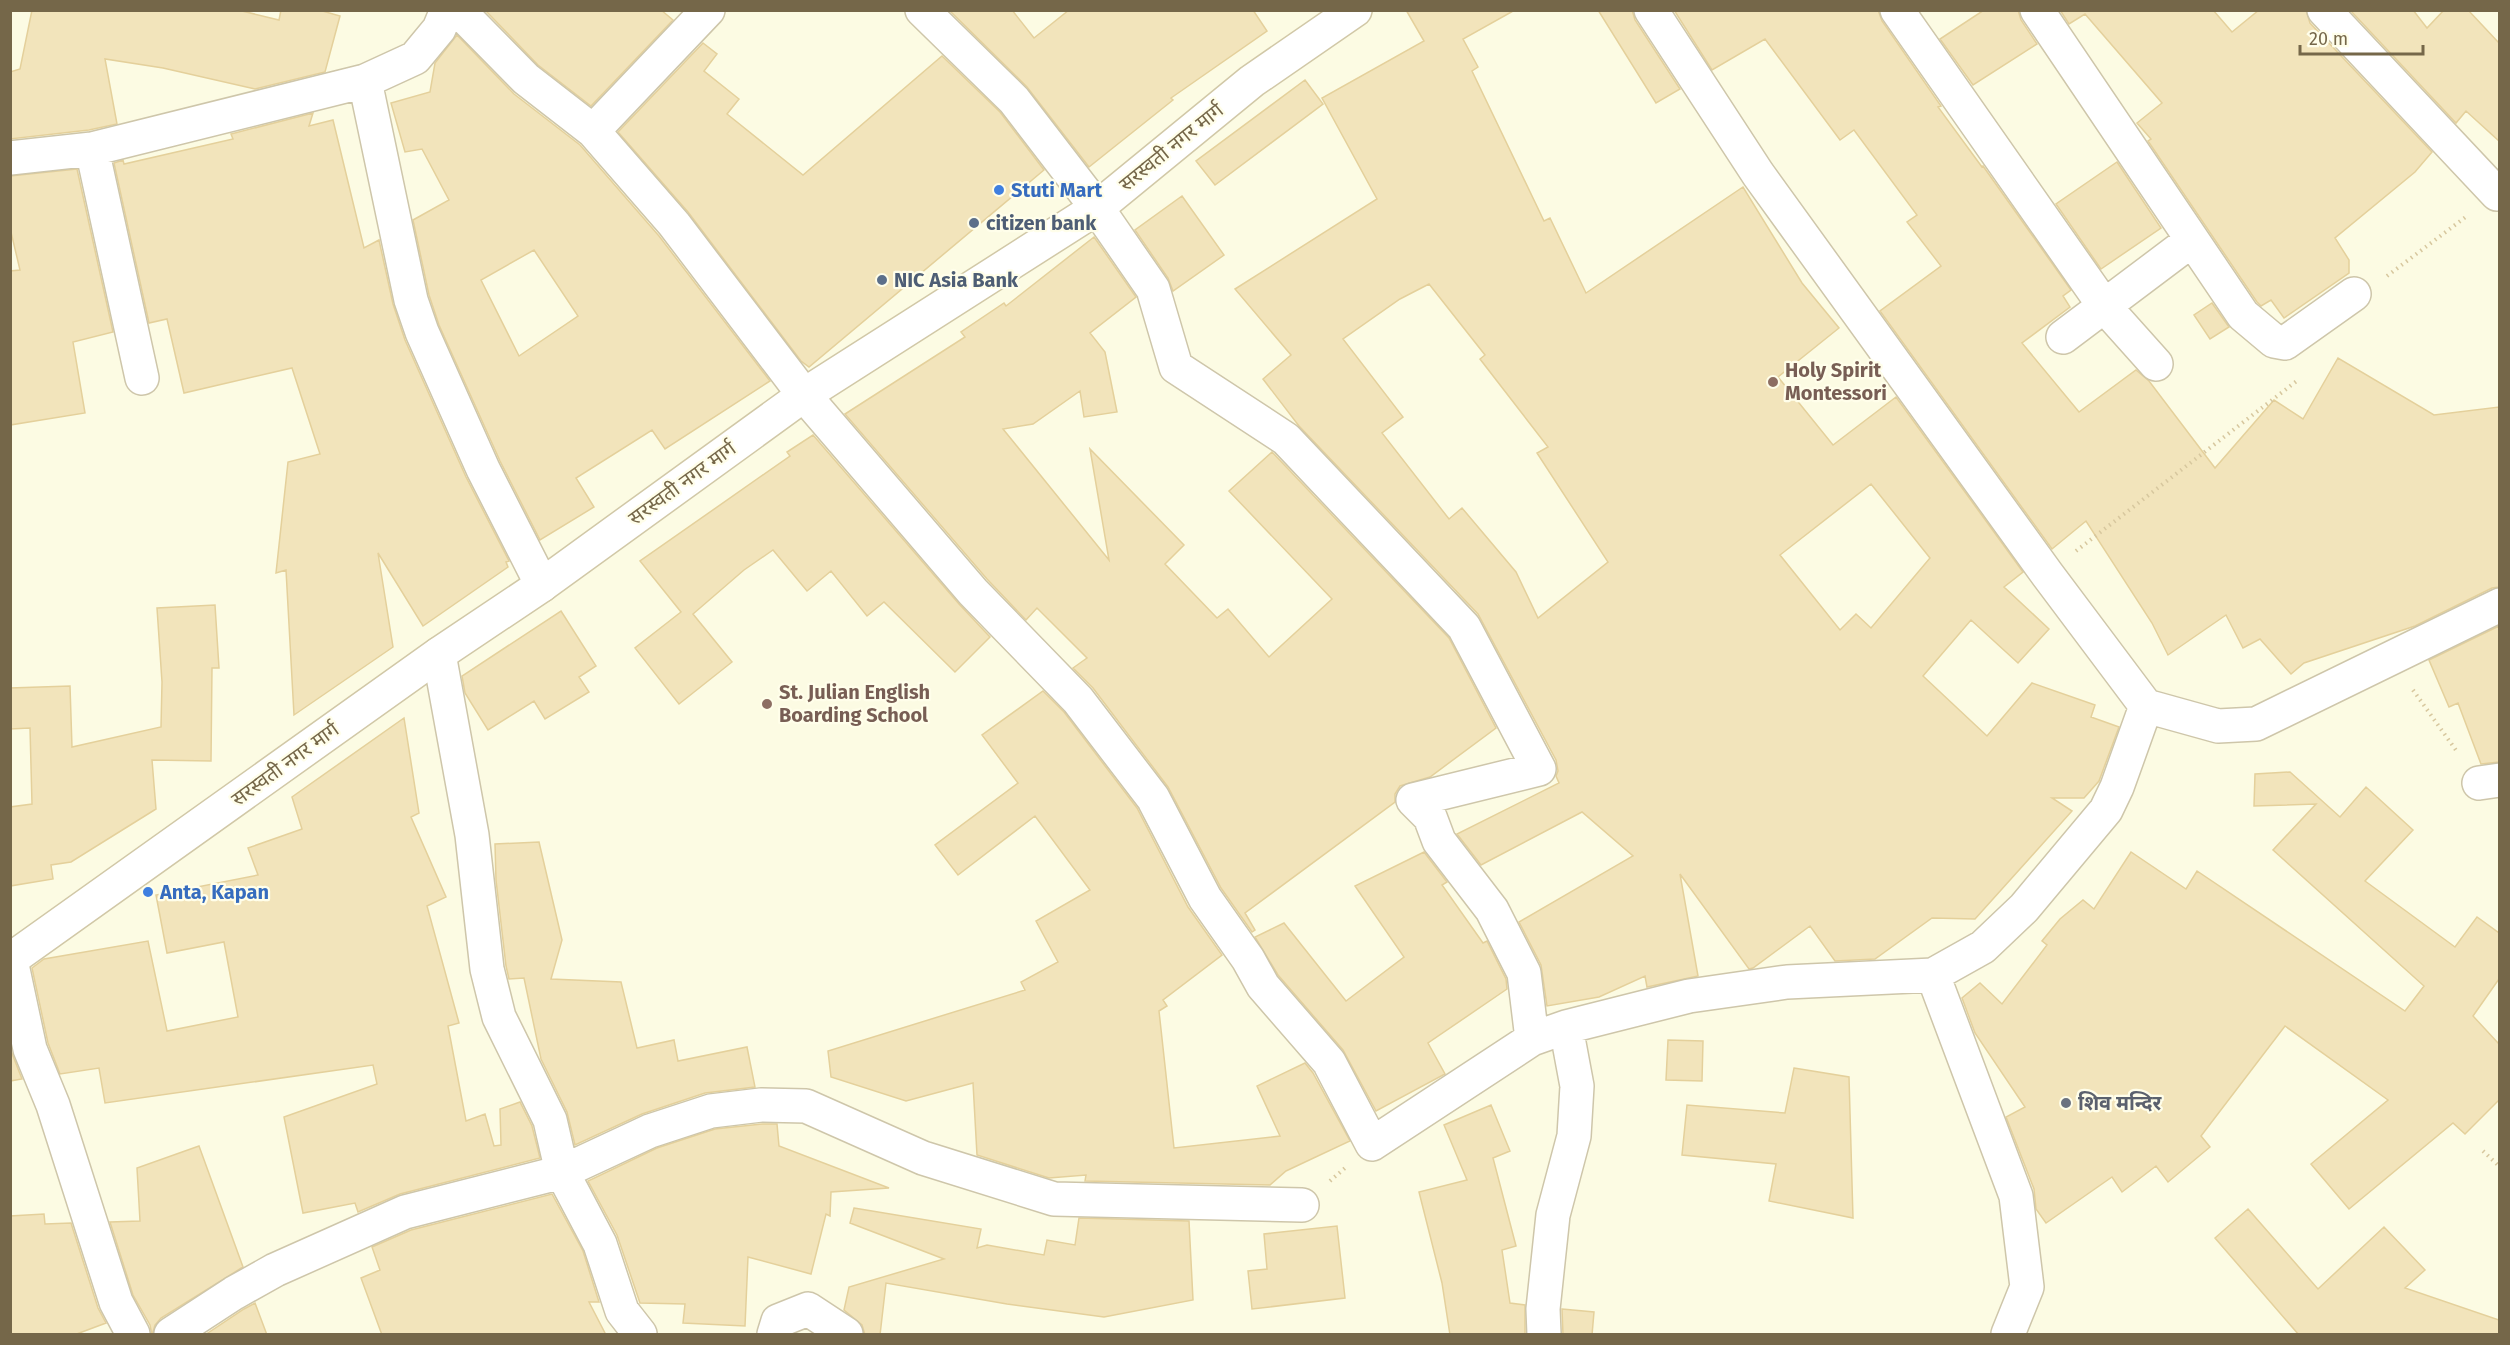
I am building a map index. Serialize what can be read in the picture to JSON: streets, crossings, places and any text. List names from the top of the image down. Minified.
{"streets":{"street":["सरस्वती नगर मार्ग"]},"places":["Stuti Mart","citizen bank","NIC Asia Bank","Holy Spirit Montessori","St. Julian English Boarding School","Anta, Kapan","शिव मन्दिर"],"scale_bar":"20 m"}
